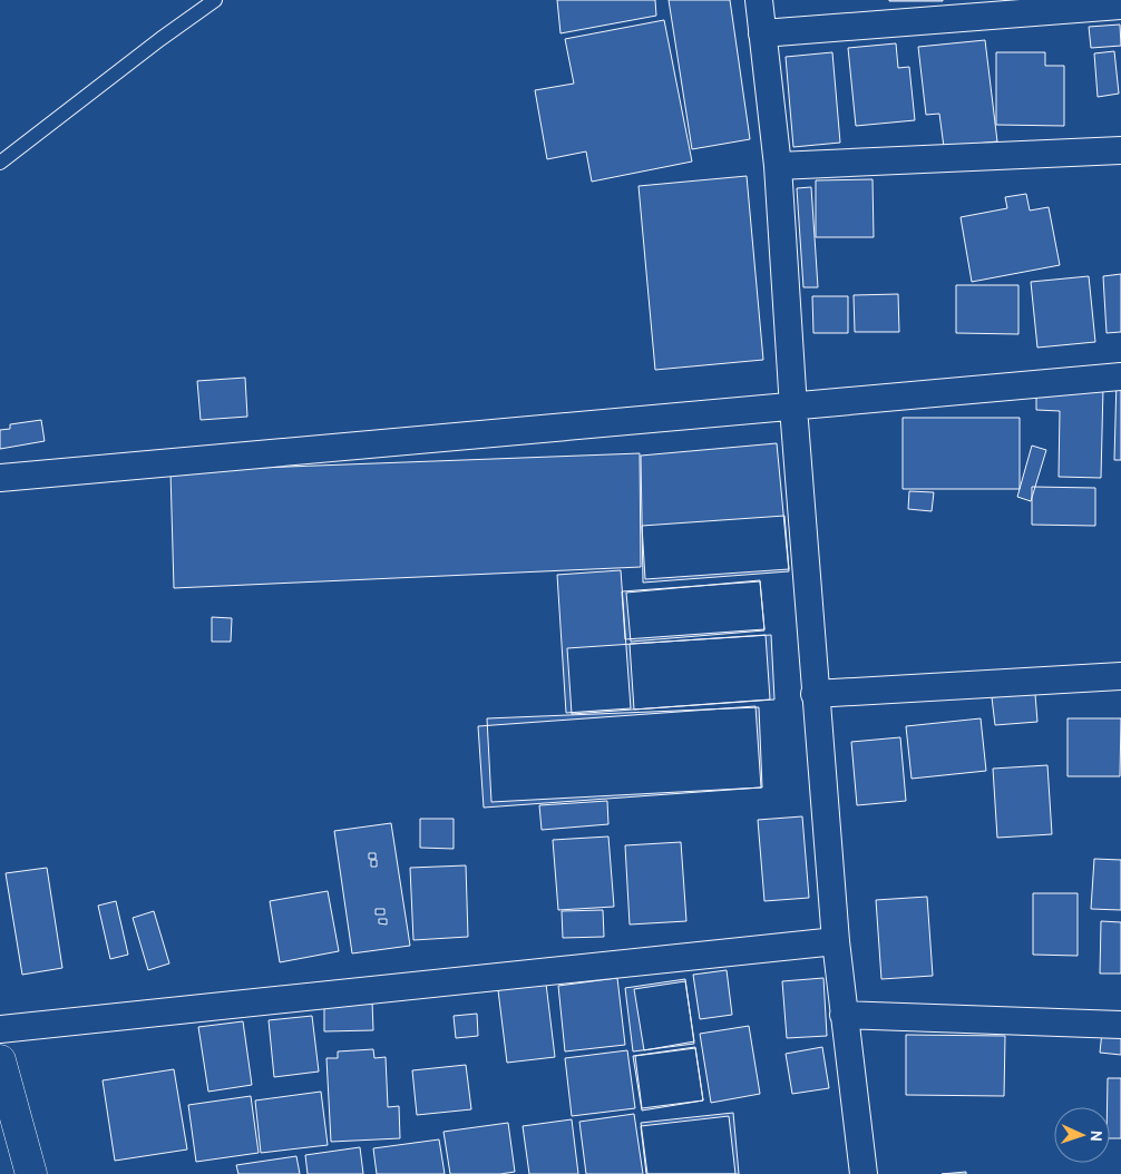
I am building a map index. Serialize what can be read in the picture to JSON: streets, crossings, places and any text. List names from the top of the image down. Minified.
{"north":"right"}
